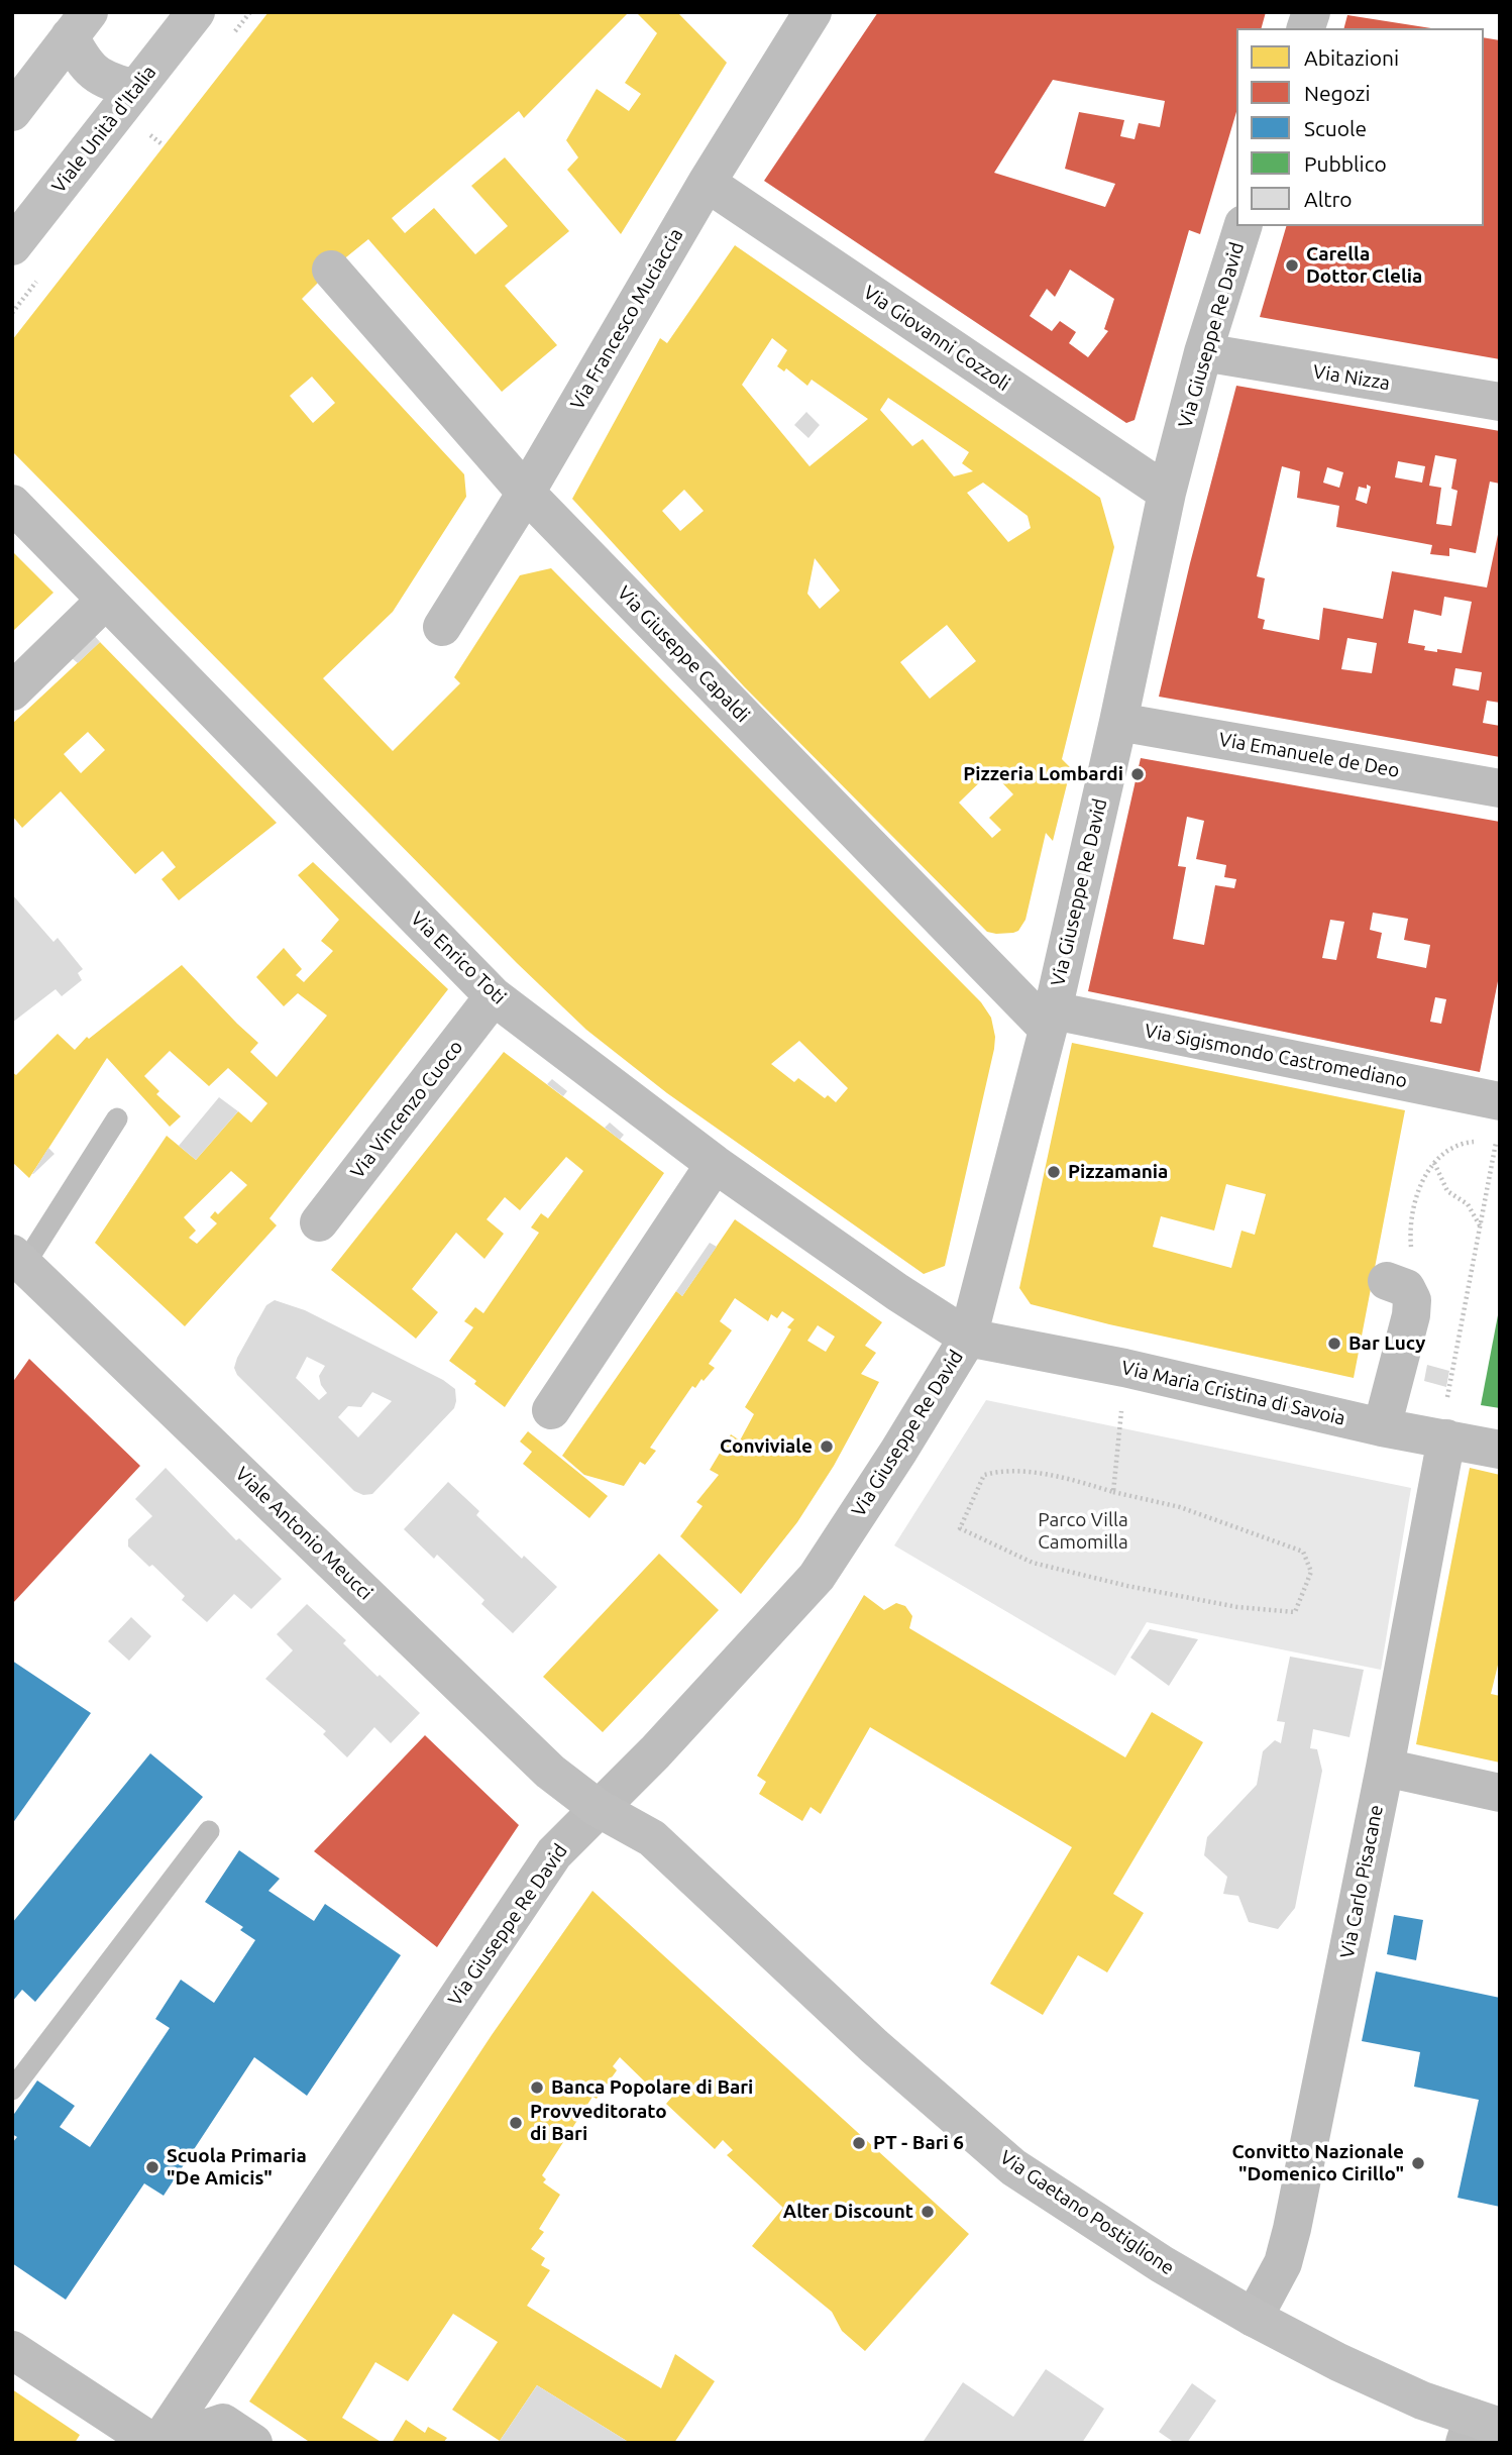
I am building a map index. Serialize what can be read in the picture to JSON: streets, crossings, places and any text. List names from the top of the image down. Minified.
{"streets":{"main road":["Viale Unità d'Italia","Viale Antonio Meucci","Via Gaetano Postiglione"],"street":["Via Francesco Muciaccia","Via Giuseppe Re David","Via Giovanni Cozzoli","Via Nizza","Via Giuseppe Capaldi","Via Emanuele de Deo","Via Enrico Toti","Via Sigismondo Castromediano","Via Vincenzo Cuoco","Via Maria Cristina di Savoia","Via Carlo Pisacane"]},"crossings":[["Via Francesco Muciaccia","Via Giovanni Cozzoli"],["Via Francesco Muciaccia","Via Giuseppe Capaldi"],["Via Giuseppe Re David","Via Giovanni Cozzoli"],["Via Giuseppe Re David","Via Nizza"],["Via Giuseppe Re David","Via Giuseppe Capaldi"],["Via Giuseppe Re David","Via Emanuele de Deo"],["Via Giuseppe Re David","Via Enrico Toti"],["Via Giuseppe Re David","Via Sigismondo Castromediano"],["Via Giuseppe Re David","Via Maria Cristina di Savoia"],["Via Giuseppe Re David","Viale Antonio Meucci"],["Via Giuseppe Re David","Via Gaetano Postiglione"],["Via Giuseppe Capaldi","Via Sigismondo Castromediano"],["Via Enrico Toti","Via Vincenzo Cuoco"],["Via Enrico Toti","Via Maria Cristina di Savoia"],["Via Maria Cristina di Savoia","Via Carlo Pisacane"],["Viale Antonio Meucci","Via Gaetano Postiglione"],["Via Carlo Pisacane","Via Gaetano Postiglione"]],"parks":["Parco Villa Camomilla"],"places":["Carella Dottor Clelia","Pizzeria Lombardi","Pizzamania","Bar Lucy","Conviviale","Banca Popolare di Bari","Provveditorato di Bari","PT - Bari 6","Convitto Nazionale \"Domenico Cirillo\"","Scuola Primaria \"De Amicis\"","Alter Discount"],"legend":["Abitazioni","Negozi","Scuole","Pubblico","Altro"]}
